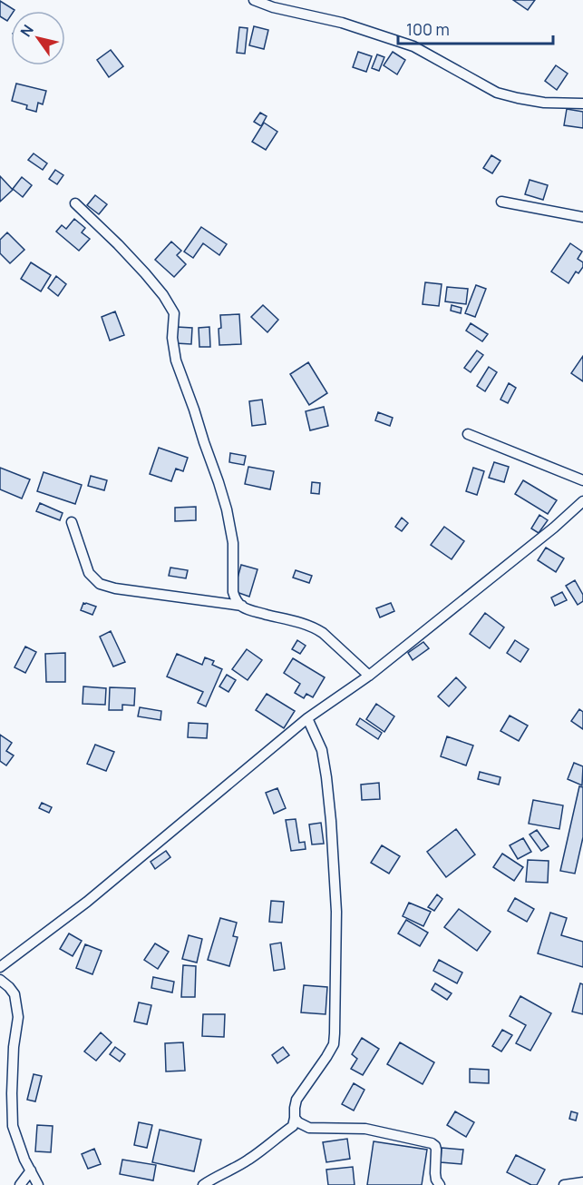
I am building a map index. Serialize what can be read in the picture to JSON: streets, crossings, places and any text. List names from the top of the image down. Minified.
{"scale_bar":"100 m","north":"top left"}
